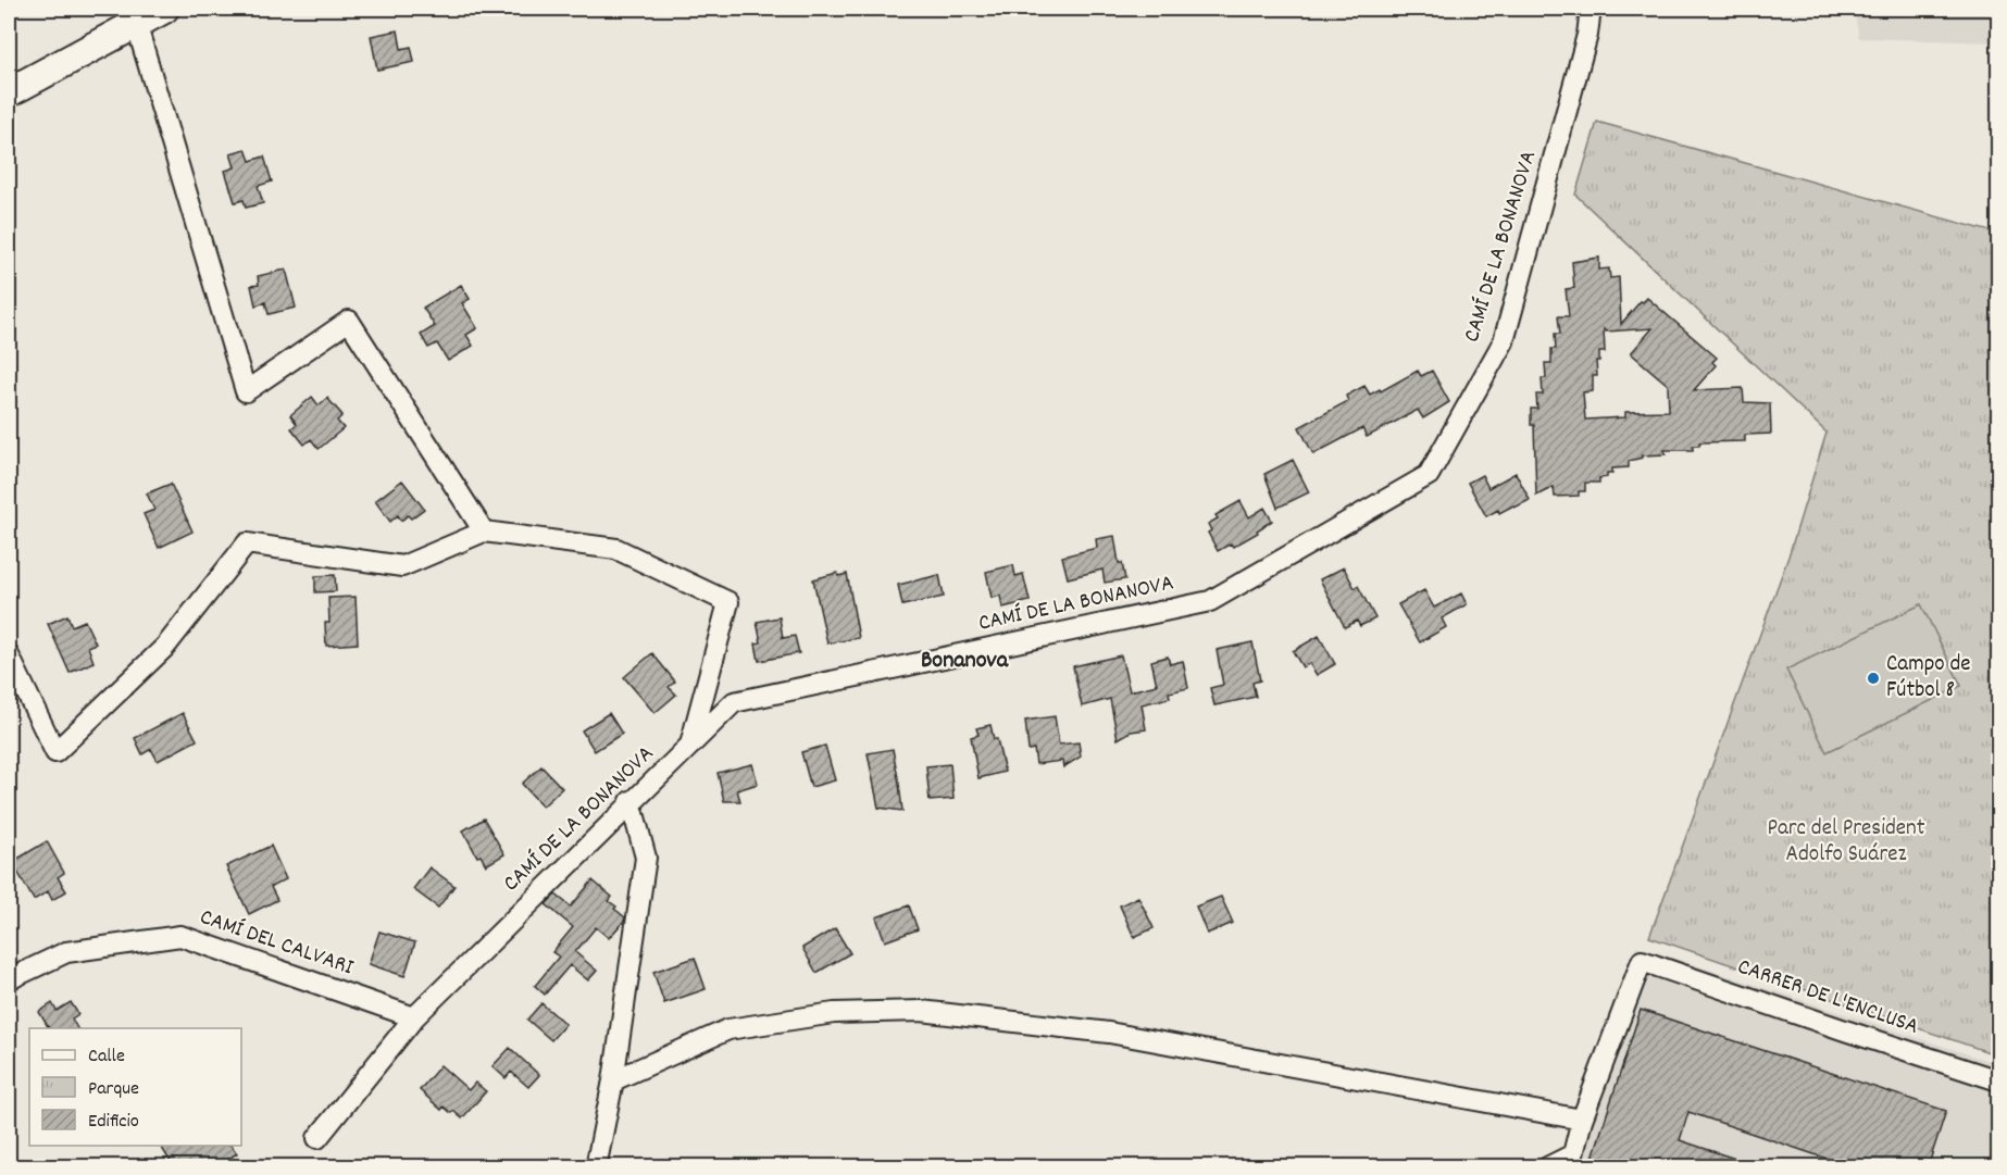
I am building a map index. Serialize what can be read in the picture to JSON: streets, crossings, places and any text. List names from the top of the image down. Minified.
{"streets":{"street":["CAMÍ DE LA BONANOVA","CAMÍ DEL CALVARI","CARRER DE L'ENCLUSA"]},"crossings":[["CAMÍ DE LA BONANOVA","CAMÍ DEL CALVARI"]],"districts":["Bonanova"],"parks":["Parc del President Adolfo Suárez"],"places":["Campo de Fútbol 8"],"legend":["Calle","Parque","Edificio"]}
